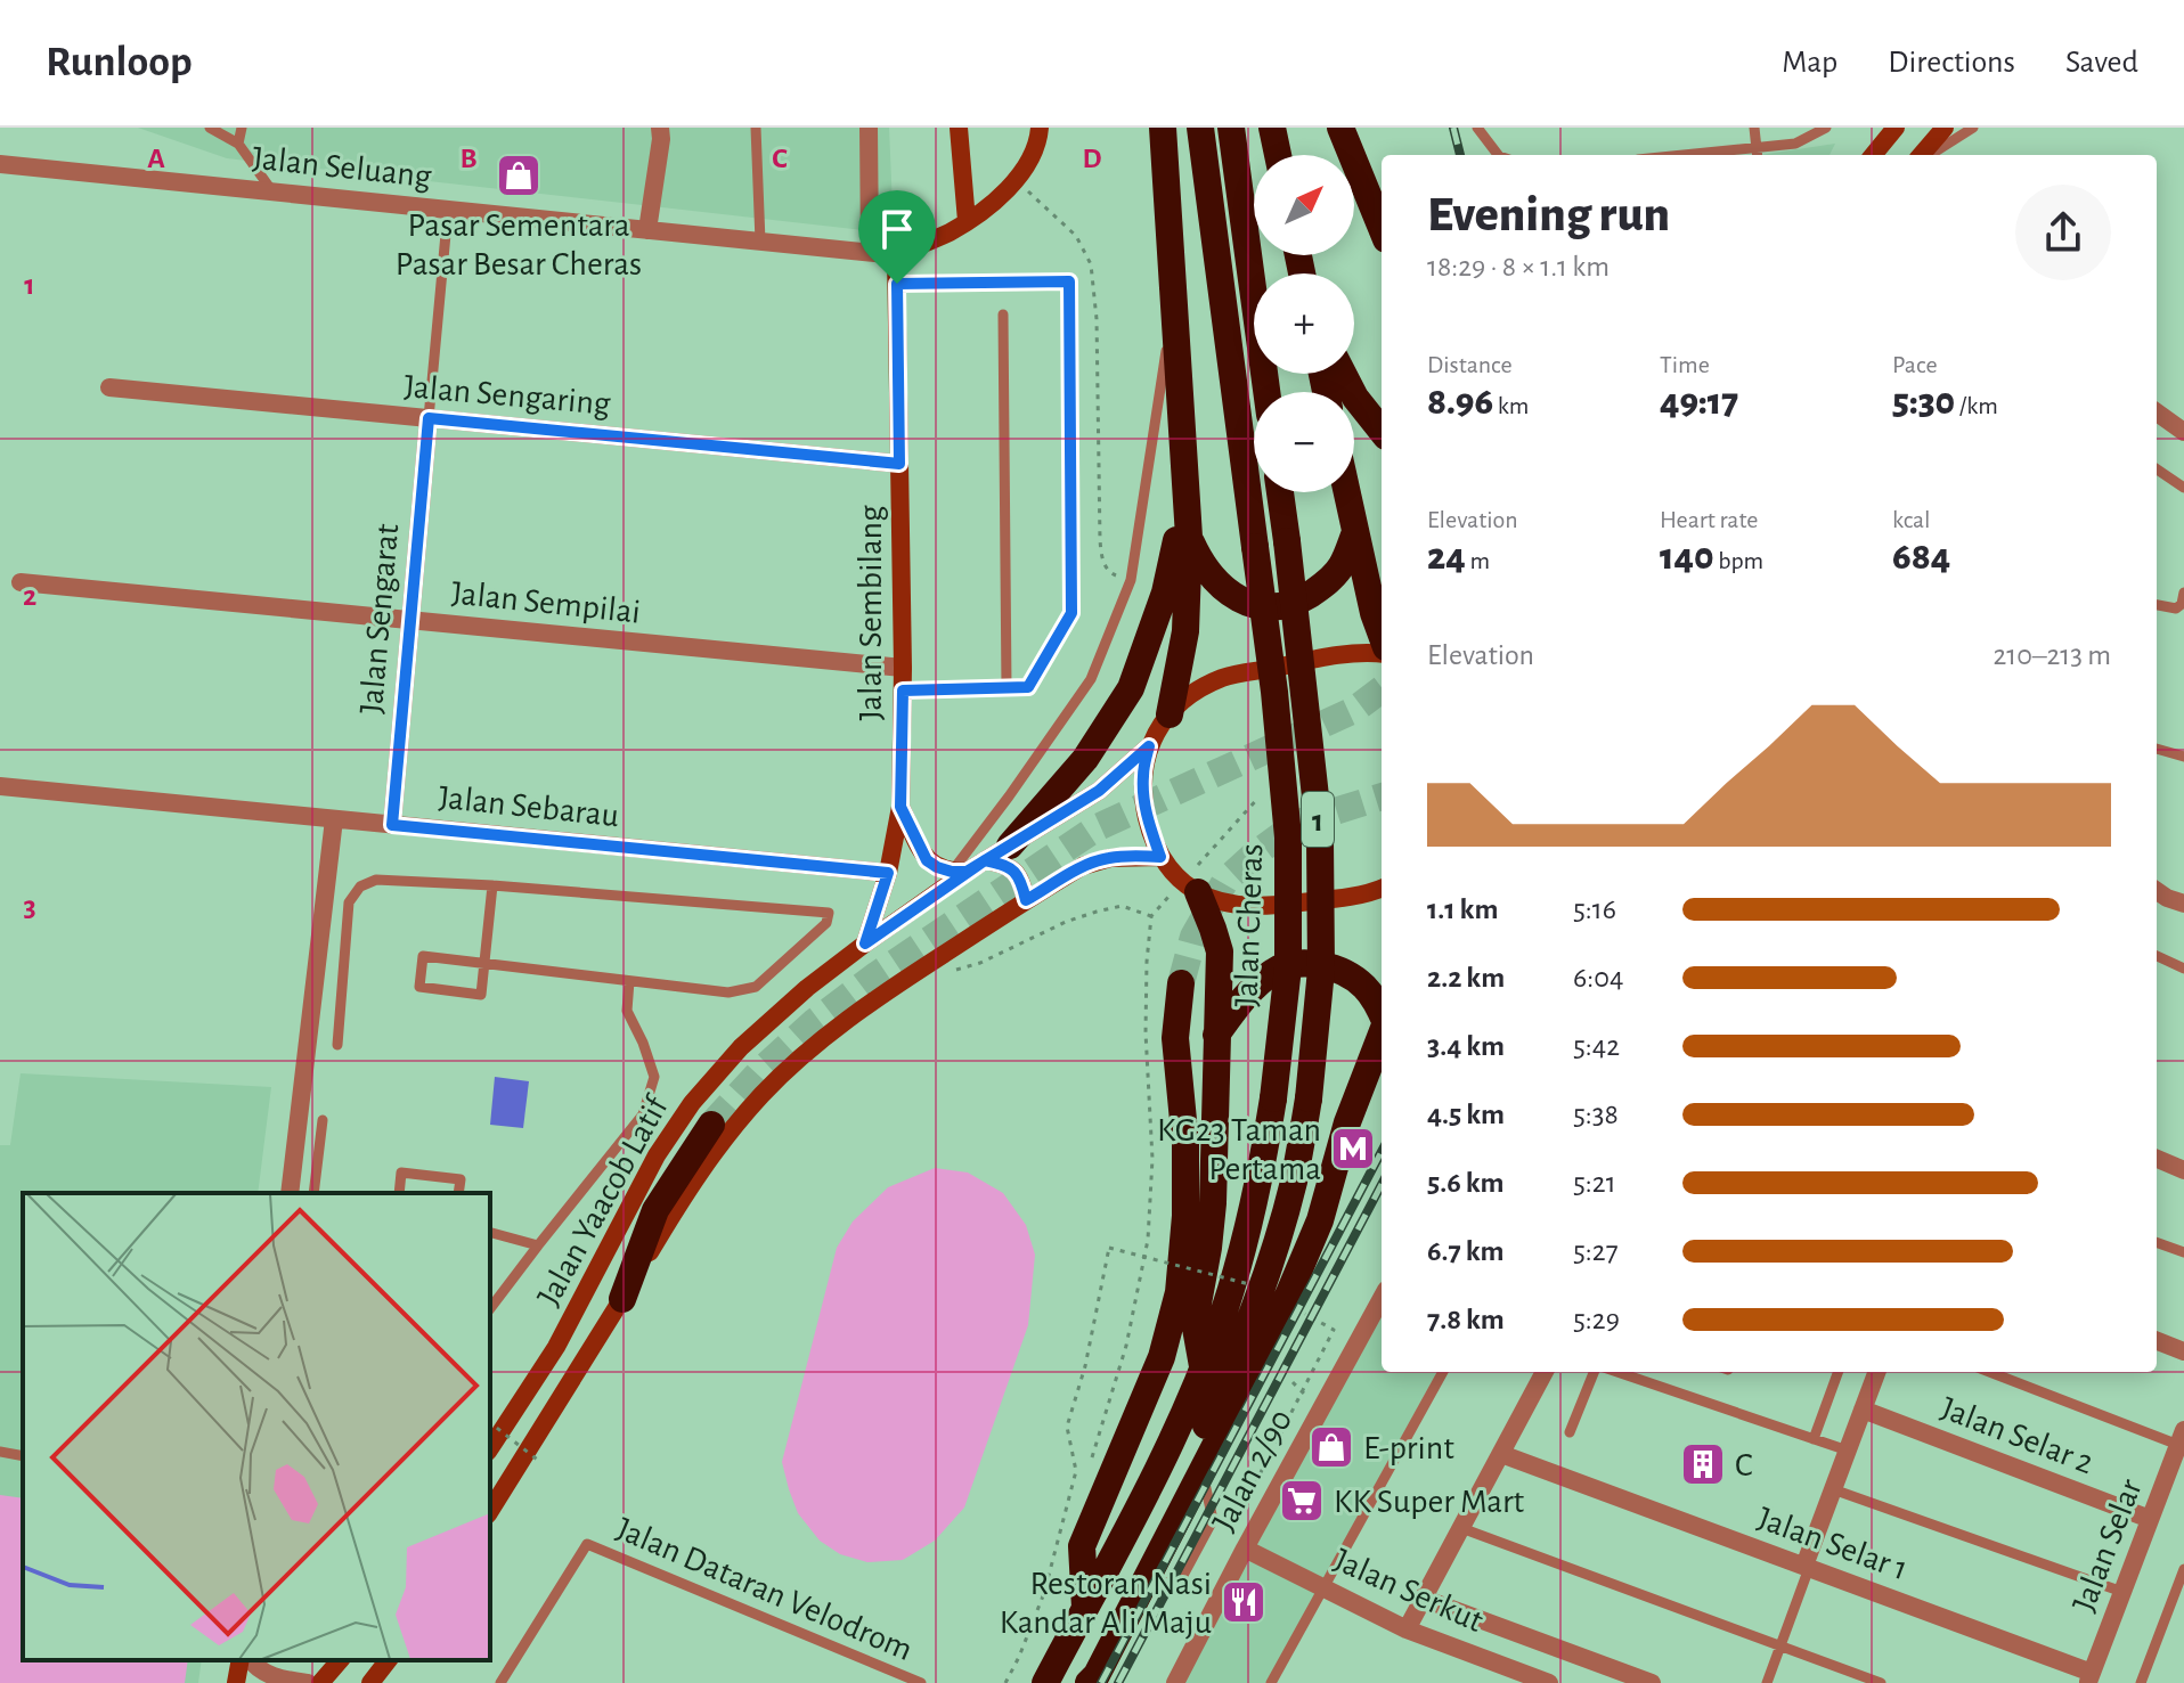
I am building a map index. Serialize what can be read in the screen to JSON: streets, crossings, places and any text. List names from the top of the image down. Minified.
{"streets":{"highway":["1","Jalan Cheras"],"main road":["Jalan Sembilang","Jalan Yaacob Latif"],"street":["Jalan Seluang","Jalan Sengaring","Jalan Sempilai","Jalan Sengarat","Jalan Sebarau","Jalan Selar 2","Jalan 2/90","Jalan Selar 1","Jalan Selar","Jalan Serkut"],"lane":["Jalan Dataran Velodrom"]},"crossings":[["Jalan Seluang","Jalan Sembilang"],["Jalan Sengaring","Jalan Sembilang"],["Jalan Sengaring","Jalan Sengarat"],["Jalan Sempilai","Jalan Sembilang"],["Jalan Sempilai","Jalan Sengarat"],["Jalan Sembilang","Jalan Sebarau"],["Jalan Sembilang","Jalan Yaacob Latif"],["Jalan Sengarat","Jalan Sebarau"],["Jalan Selar 2","Jalan Selar"],["Jalan 2/90","Jalan Serkut"],["Jalan Selar 1","Jalan Selar"]],"places":{"shop":["Pasar Sementara Pasar Besar Cheras","E-print"],"metro station":["KG23 Taman Pertama"],"building":["C"],"supermarket":["KK Super Mart"],"restaurant":["Restoran Nasi Kandar Ali Maju"]},"north":"top right","page":{"header":"Runloop","nav":["Map","Directions","Saved"],"map_buttons":["+","−"],"heading":["Evening run","18:29 · 8 × 1.1 km"],"stats":[["Distance","8.96 km"],["Time","49:17"],["Pace","5:30 /km"],["Elevation","24 m"],["Heart rate","140 bpm"],["kcal","684"]],"chart":["Elevation","210–213 m"],"list":[{"name":"1.1 km","note":"5:16"},{"name":"2.2 km","note":"6:04"},{"name":"3.4 km","note":"5:42"},{"name":"4.5 km","note":"5:38"},{"name":"5.6 km","note":"5:21"},{"name":"6.7 km","note":"5:27"},{"name":"7.8 km","note":"5:29"}]},"grid":{"columns":["A","B","C","D"],"rows":["1","2","3"]}}
